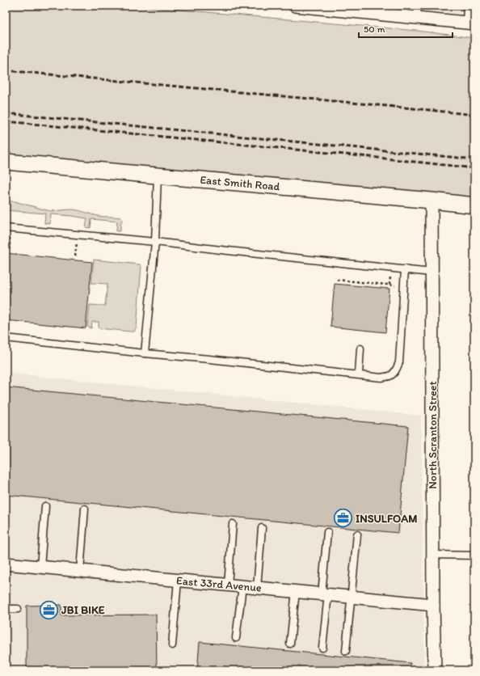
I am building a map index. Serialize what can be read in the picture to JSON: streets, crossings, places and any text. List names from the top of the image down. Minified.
{"streets":{"street":["East Smith Road","North Scranton Street","East 33rd Avenue"]},"crossings":[["East Smith Road","North Scranton Street"],["North Scranton Street","East 33rd Avenue"]],"places":{"office":["INSULFOAM","JBI BIKE"]},"scale_bar":"50 m"}
